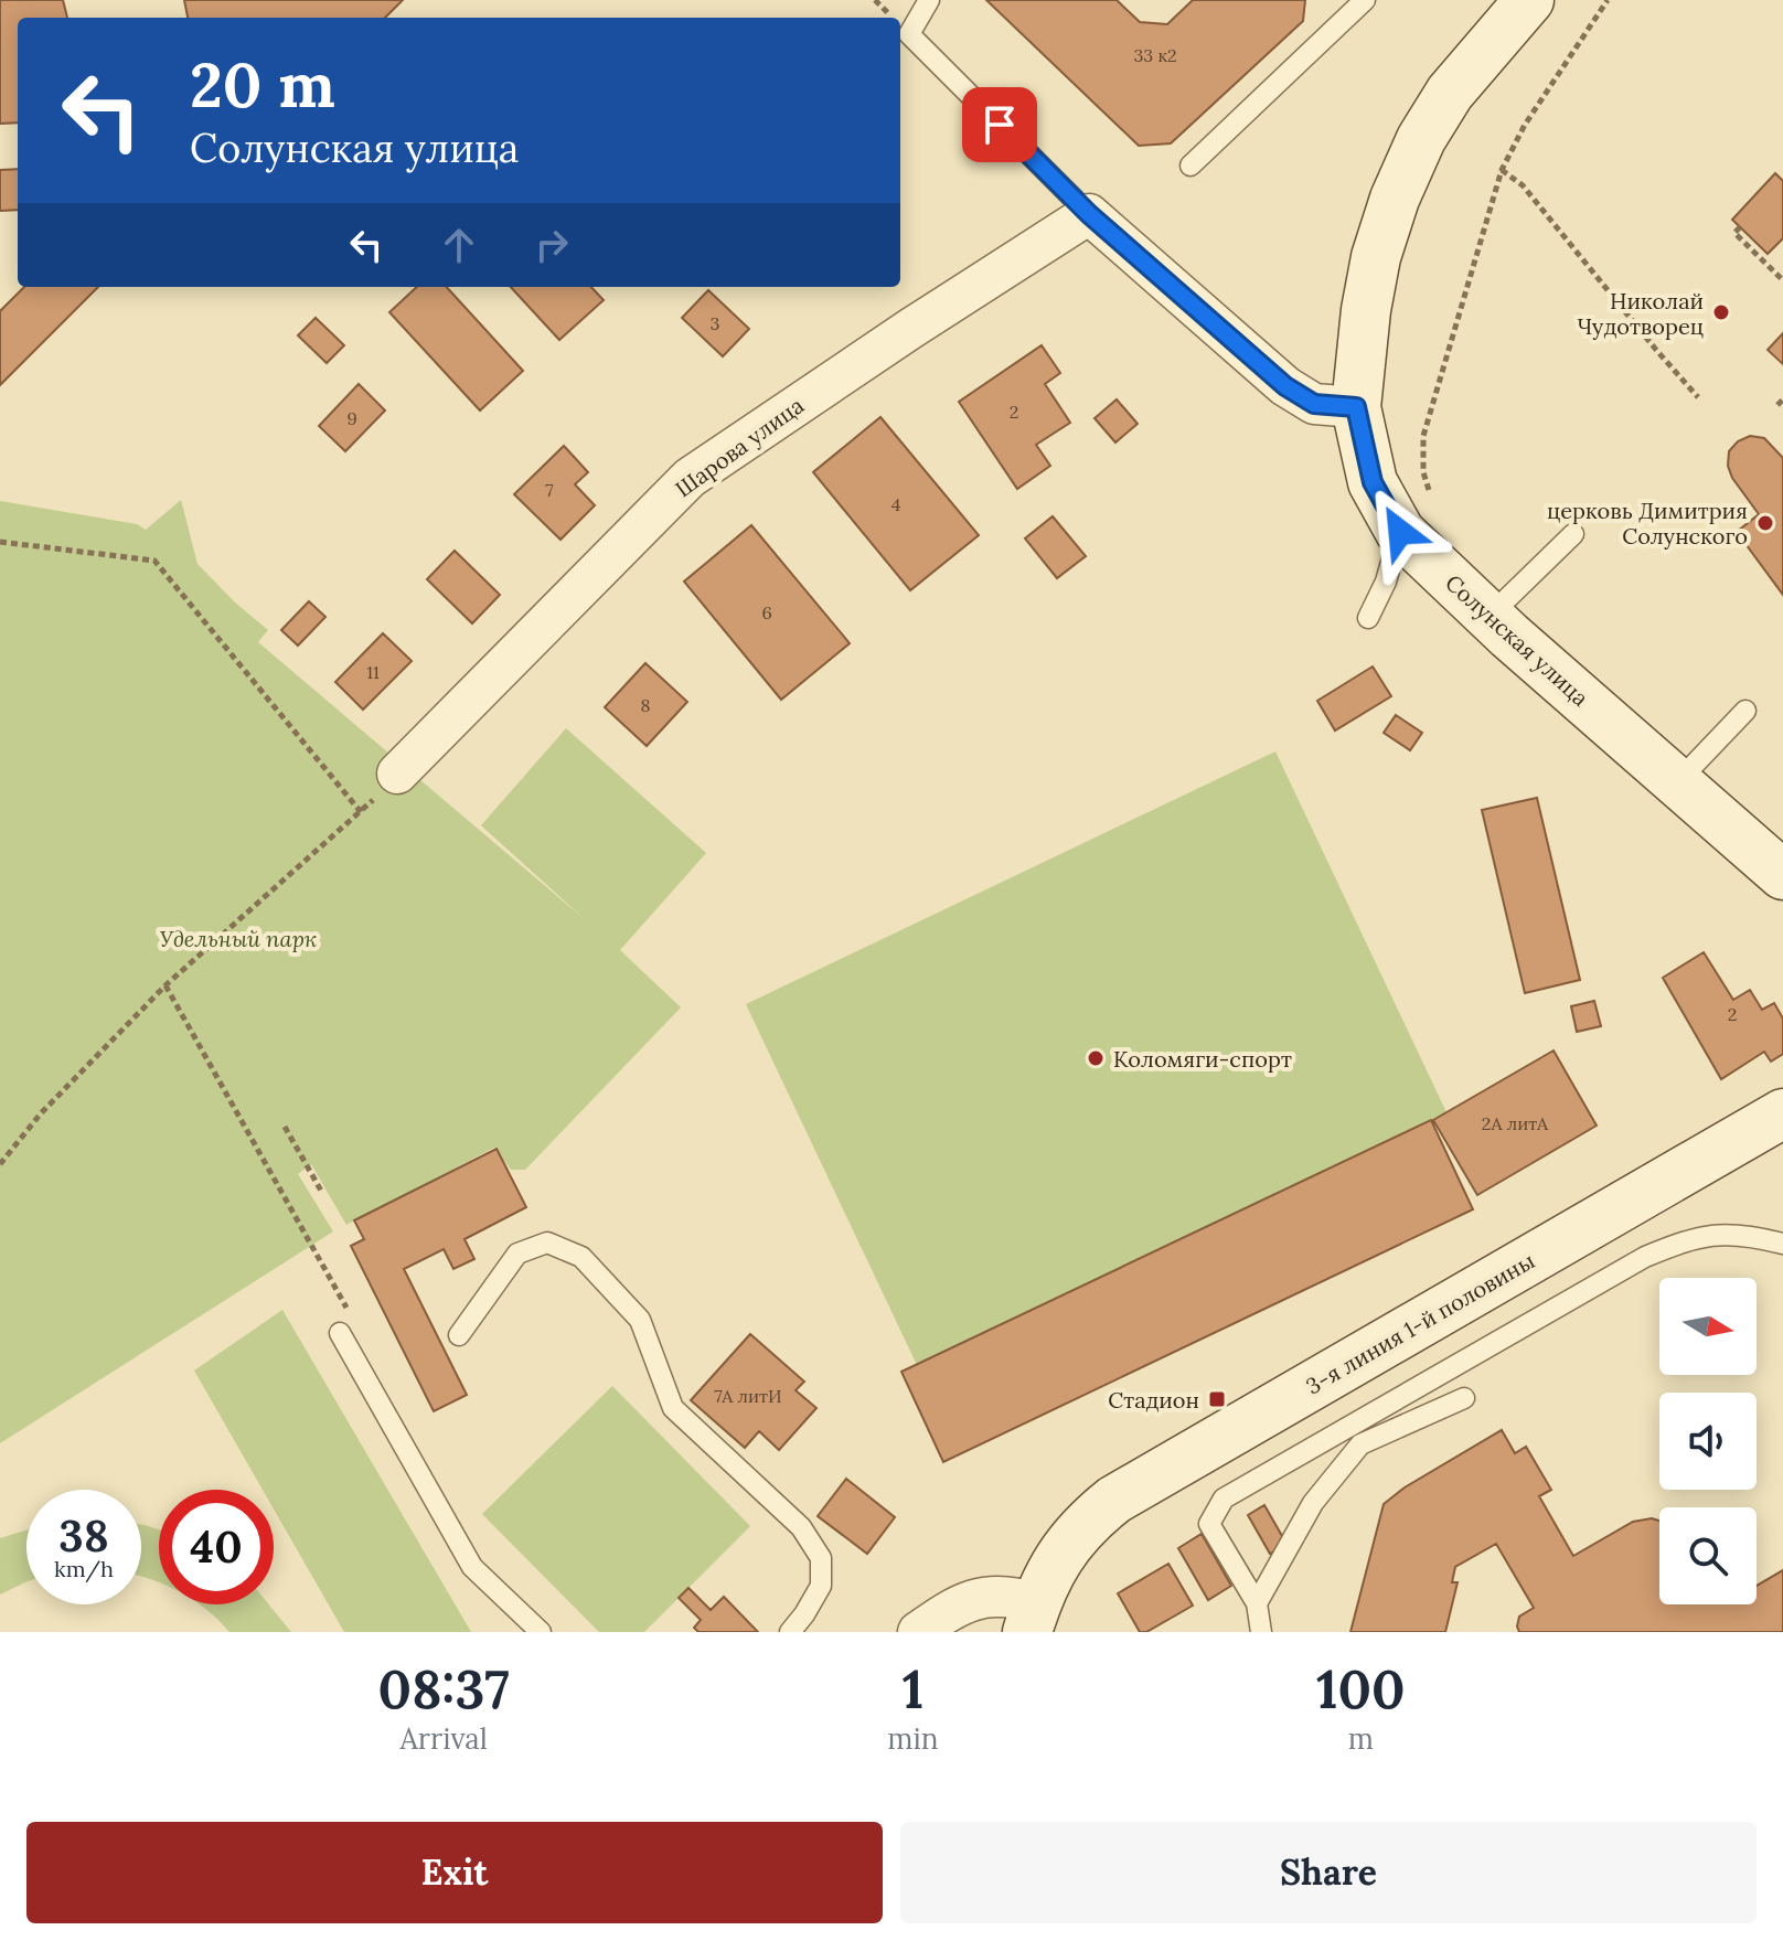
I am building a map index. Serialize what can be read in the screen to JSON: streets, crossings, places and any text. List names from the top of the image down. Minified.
{"streets":{"street":["Шарова улица","Солунская улица","3-я линия 1-й половины"]},"parks":["Удельный парк"],"places":{"other":["Николай Чудотворец","церковь Димитрия Солунского","Коломяги-спорт"],"transit":["Стадион"]},"house_numbers":["33 к2","3","2","9","7","4","6","11","8","2","2А литА","7А литИ"],"north":"right","page":{"turn":["20 m","Солунская улица"],"speed":"38 km/h","limit":"40","eta":["08:37","Arrival","1","min","100","m"],"buttons":["Exit","Share"]}}
